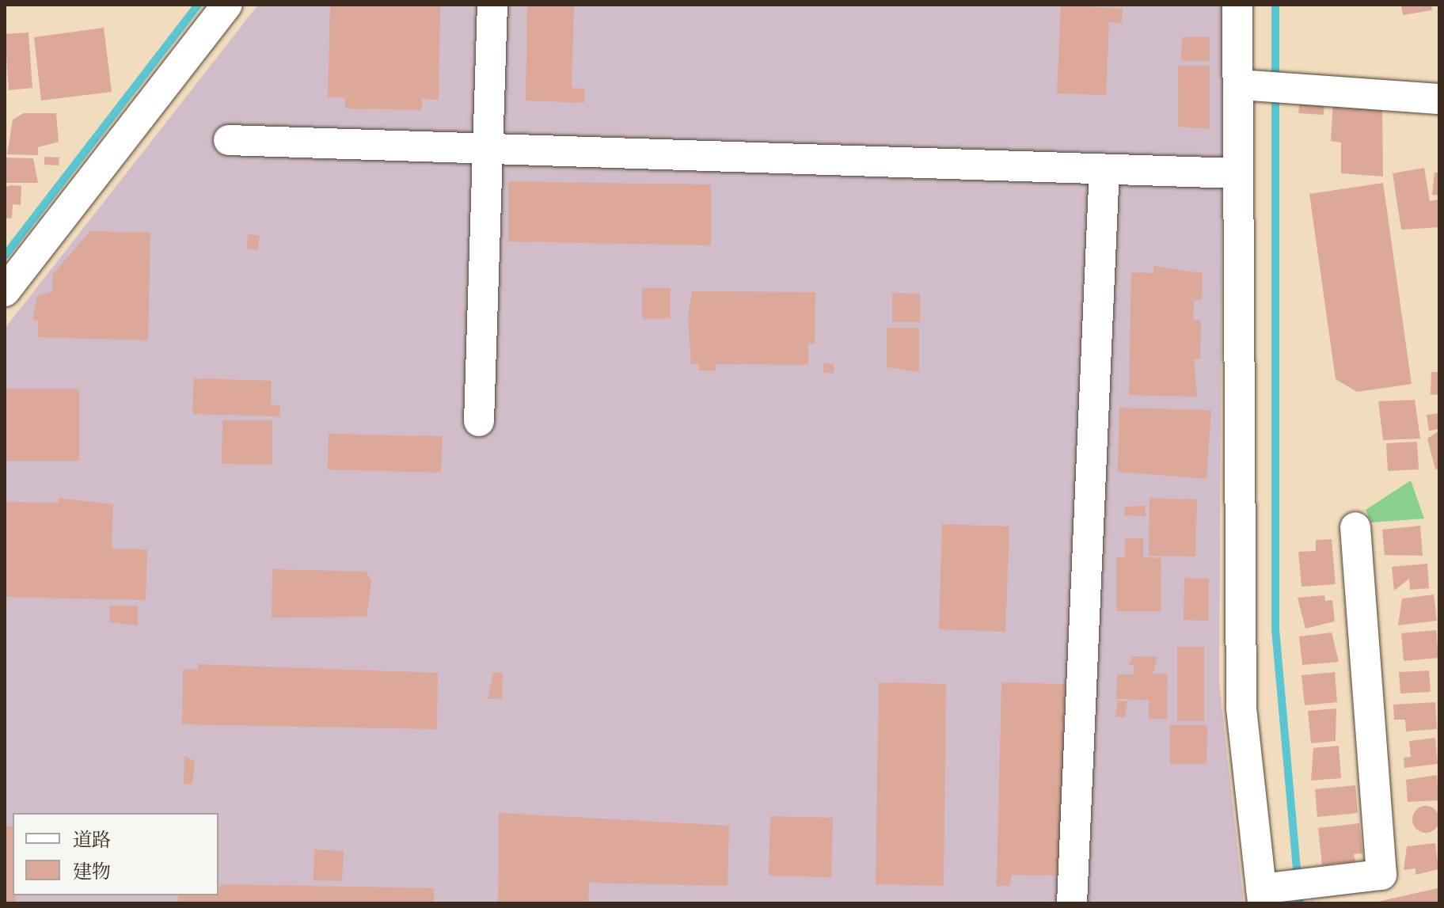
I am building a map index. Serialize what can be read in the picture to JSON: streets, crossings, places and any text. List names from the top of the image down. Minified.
{"legend":["道路","建物"]}
